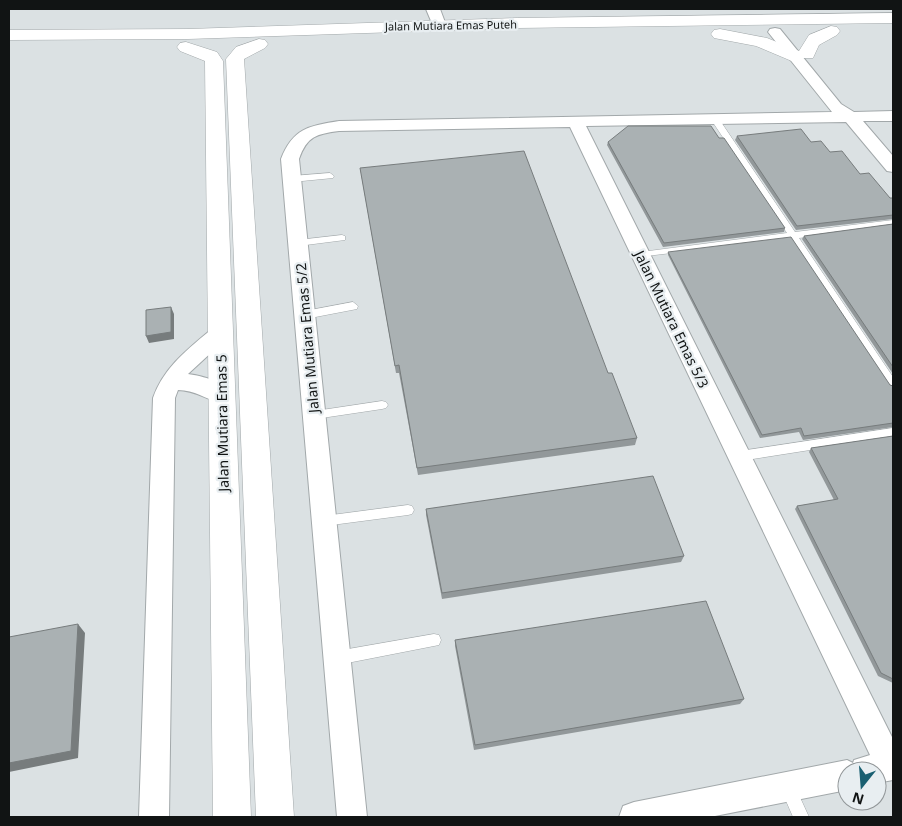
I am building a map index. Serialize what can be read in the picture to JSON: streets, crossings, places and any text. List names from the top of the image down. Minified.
{"streets":{"street":["Jalan Mutiara Emas Puteh","Jalan Mutiara Emas 5/3","Jalan Mutiara Emas 5/2","Jalan Mutiara Emas 5"]},"crossings":[["Jalan Mutiara Emas Puteh","Jalan Mutiara Emas 5"],["Jalan Mutiara Emas 5/3","Jalan Mutiara Emas 5/2"]],"north":"bottom"}
